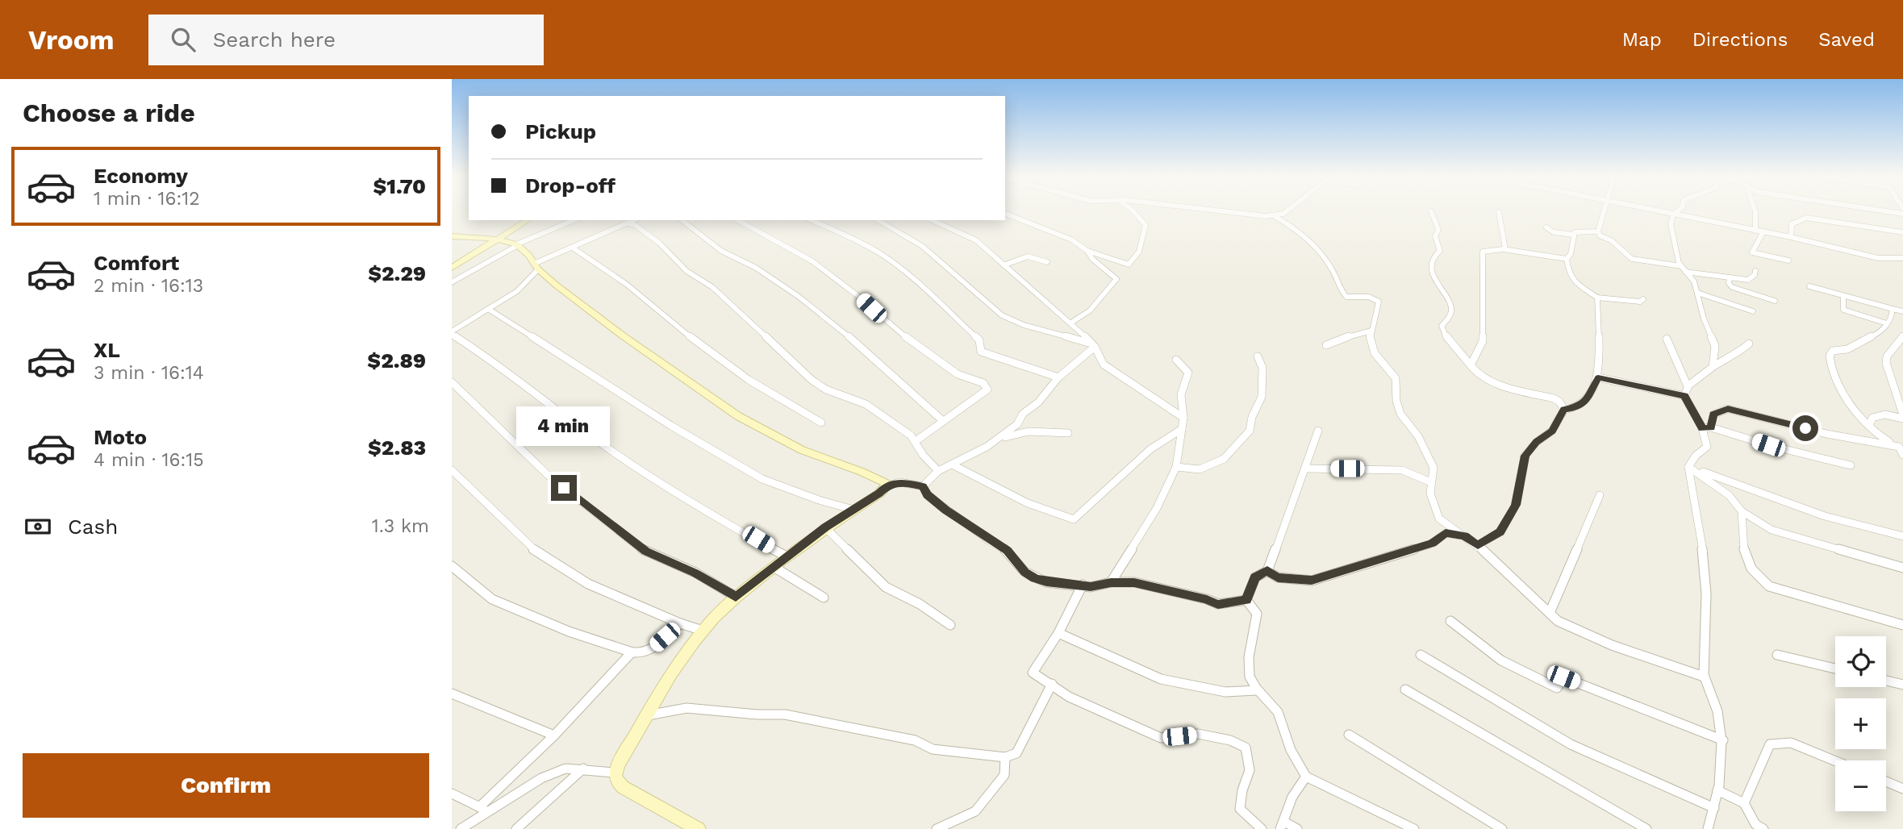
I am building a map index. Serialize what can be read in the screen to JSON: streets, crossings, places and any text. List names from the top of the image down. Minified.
{"page":{"header":"Vroom","search":"Search here","nav":["Map","Directions","Saved"],"heading":"Choose a ride","banner":["Pickup","Drop-off"],"list":[{"name":"Economy","note":"1 min · 16:12","value":"$1.70"},{"name":"Comfort","note":"2 min · 16:13","value":"$2.29"},{"name":"XL","note":"3 min · 16:14","value":"$2.89"},{"name":"Moto","note":"4 min · 16:15","value":"$2.83"}],"bubble":"4 min","pay":["Cash","1.3 km"],"map_buttons":["+","−"],"buttons":"Confirm"}}
